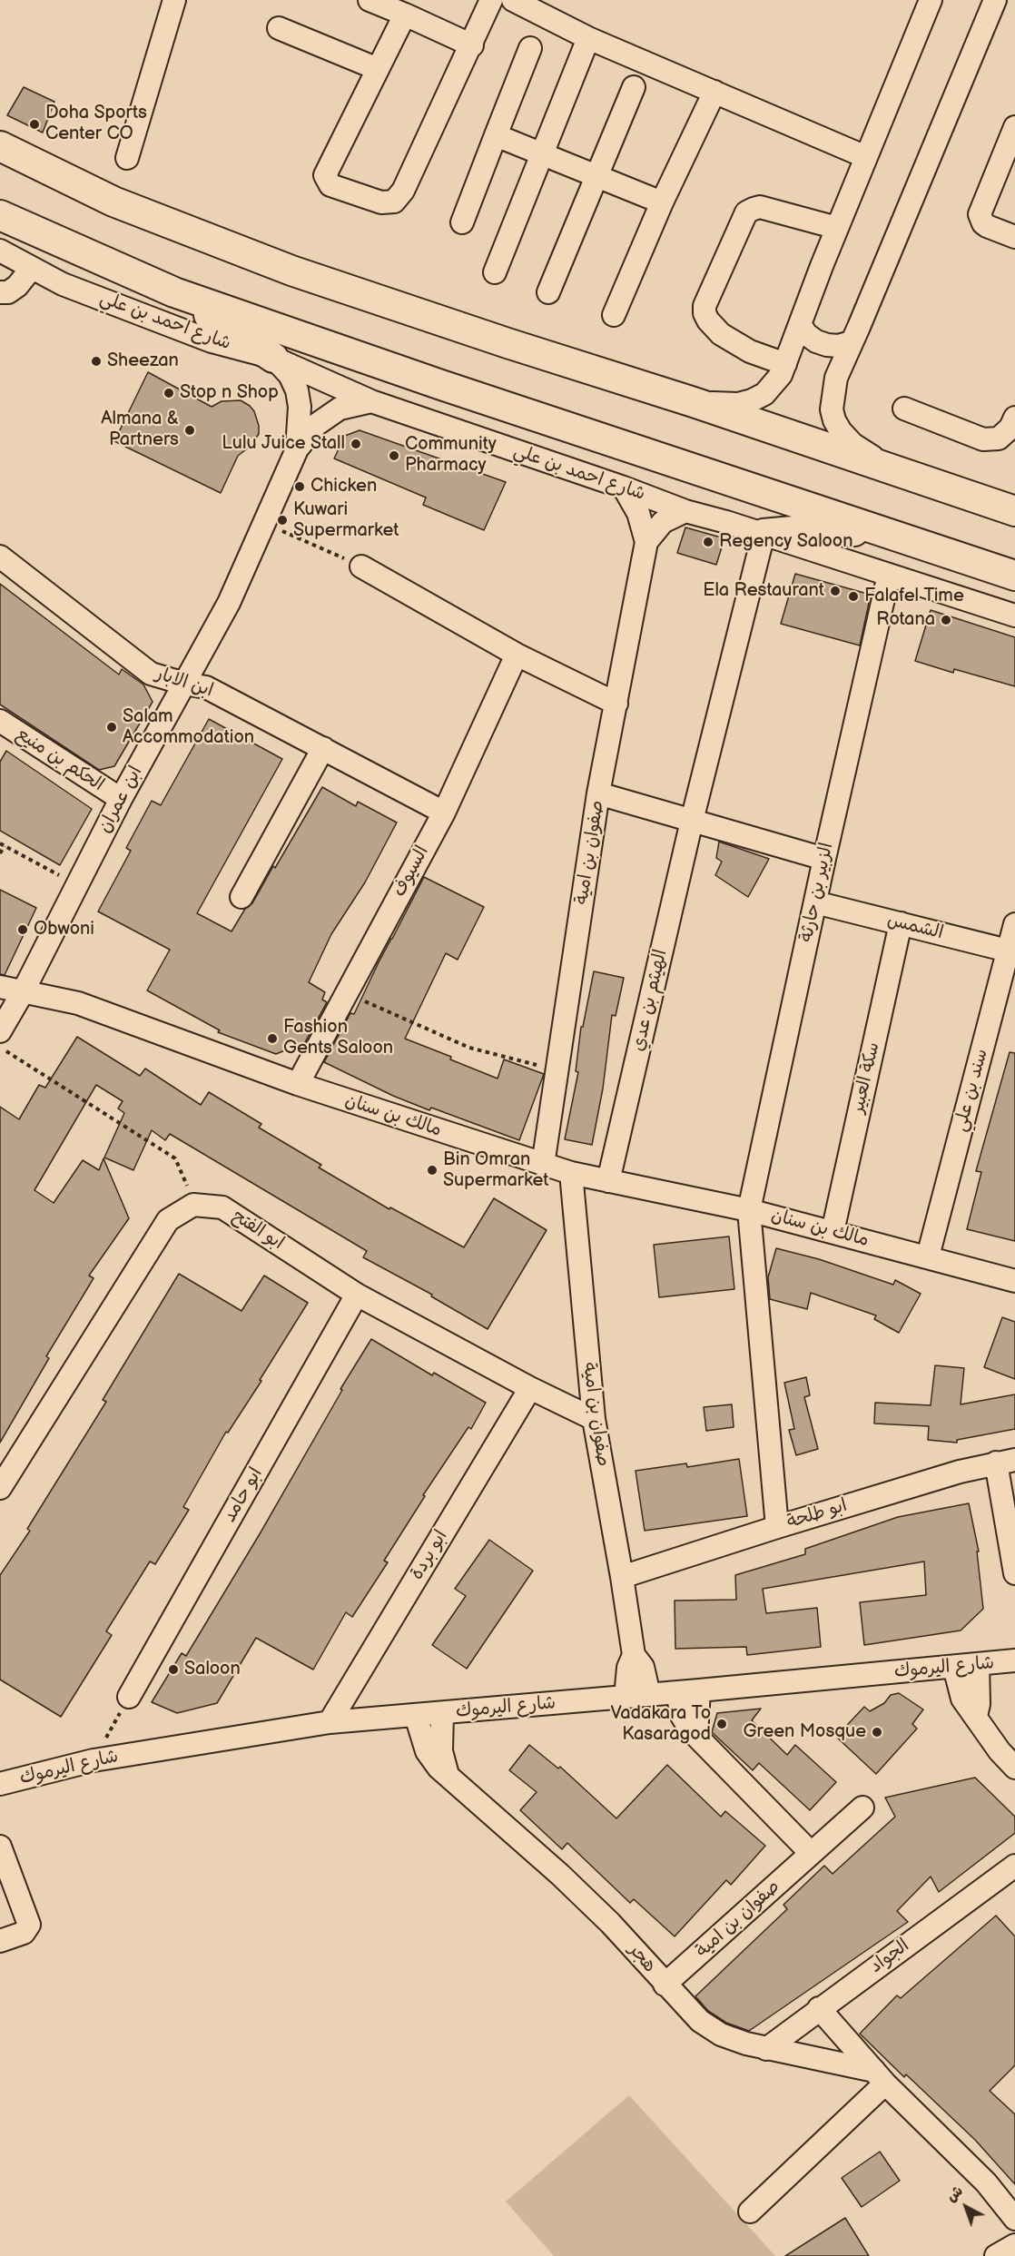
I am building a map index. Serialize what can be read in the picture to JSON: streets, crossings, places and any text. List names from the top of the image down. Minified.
{"streets":{"main road":["شارع احمد بن علي"],"street":["ابن الابار","الحكم بن منيع","ابن عمران","صفوان بن امية","السيوف","الزبير بن حارثة","الشمس","الهيثم بن عدي","سكة العبير","سند بن علي","مالك بن سنان","ابو الفتح","ابو حامد","ابو طلحة","ابو بردة","شارع اليرموك","الجواد","هجر"]},"crossings":[["شارع احمد بن علي","ابن عمران"],["شارع احمد بن علي","صفوان بن امية"],["شارع احمد بن علي","الزبير بن حارثة"],["شارع احمد بن علي","الهيثم بن عدي"],["ابن الابار","ابن عمران"],["ابن الابار","السيوف"],["الحكم بن منيع","ابن عمران"],["ابن عمران","مالك بن سنان"],["صفوان بن امية","مالك بن سنان"],["صفوان بن امية","ابو الفتح"],["صفوان بن امية","ابو طلحة"],["صفوان بن امية","شارع اليرموك"],["صفوان بن امية","هجر"],["السيوف","مالك بن سنان"],["الزبير بن حارثة","الشمس"],["الزبير بن حارثة","مالك بن سنان"],["الزبير بن حارثة","ابو طلحة"],["الشمس","سكة العبير"],["الشمس","سند بن علي"],["الهيثم بن عدي","مالك بن سنان"],["سكة العبير","مالك بن سنان"],["سند بن علي","مالك بن سنان"],["ابو الفتح","ابو حامد"],["ابو الفتح","ابو بردة"],["ابو بردة","شارع اليرموك"],["شارع اليرموك","هجر"],["الجواد","هجر"]],"places":["Doha Sports Center CO","Sheezan","Stop n Shop","Almana & Partners","Lulu Juice Stall","Community Pharmacy","Chicken","Kuwari Supermarket","Regency Saloon","Ela Restaurant","Falafel Time","Rotana","Salam Accommodation","Obwoni","Fashion Gents Saloon","Bin Omran Supermarket","Saloon","Vadakara To Kasaragod","Green Mosque"],"north":"top left"}
